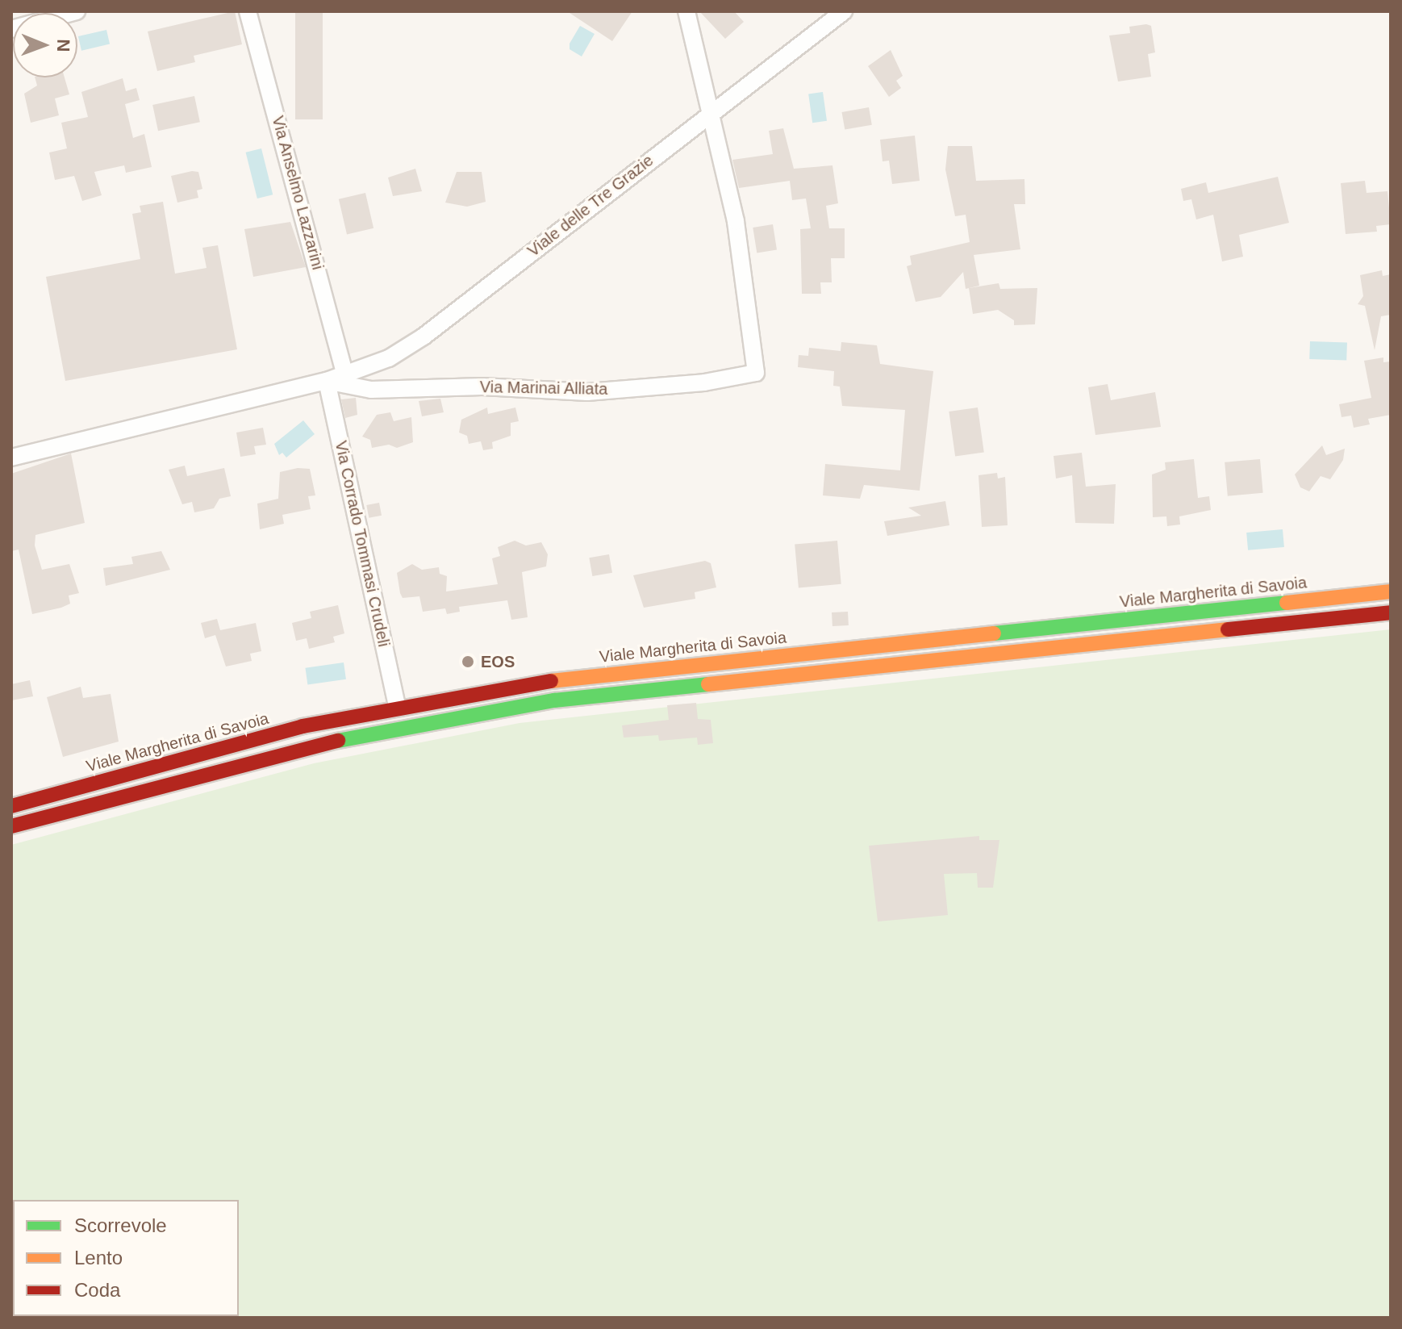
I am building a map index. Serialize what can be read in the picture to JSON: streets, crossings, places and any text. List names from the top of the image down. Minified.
{"streets":{"street":["Via Anselmo Lazzarini","Viale delle Tre Grazie","Via Marinai Alliata","Via Corrado Tommasi Crudeli","Viale Margherita di Savoia"]},"crossings":[["Via Anselmo Lazzarini","Viale delle Tre Grazie"],["Viale delle Tre Grazie","Via Marinai Alliata"],["Viale delle Tre Grazie","Via Corrado Tommasi Crudeli"],["Via Marinai Alliata","Via Corrado Tommasi Crudeli"],["Via Corrado Tommasi Crudeli","Viale Margherita di Savoia"]],"places":["EOS"],"legend":["Scorrevole","Lento","Coda"],"north":"right"}
